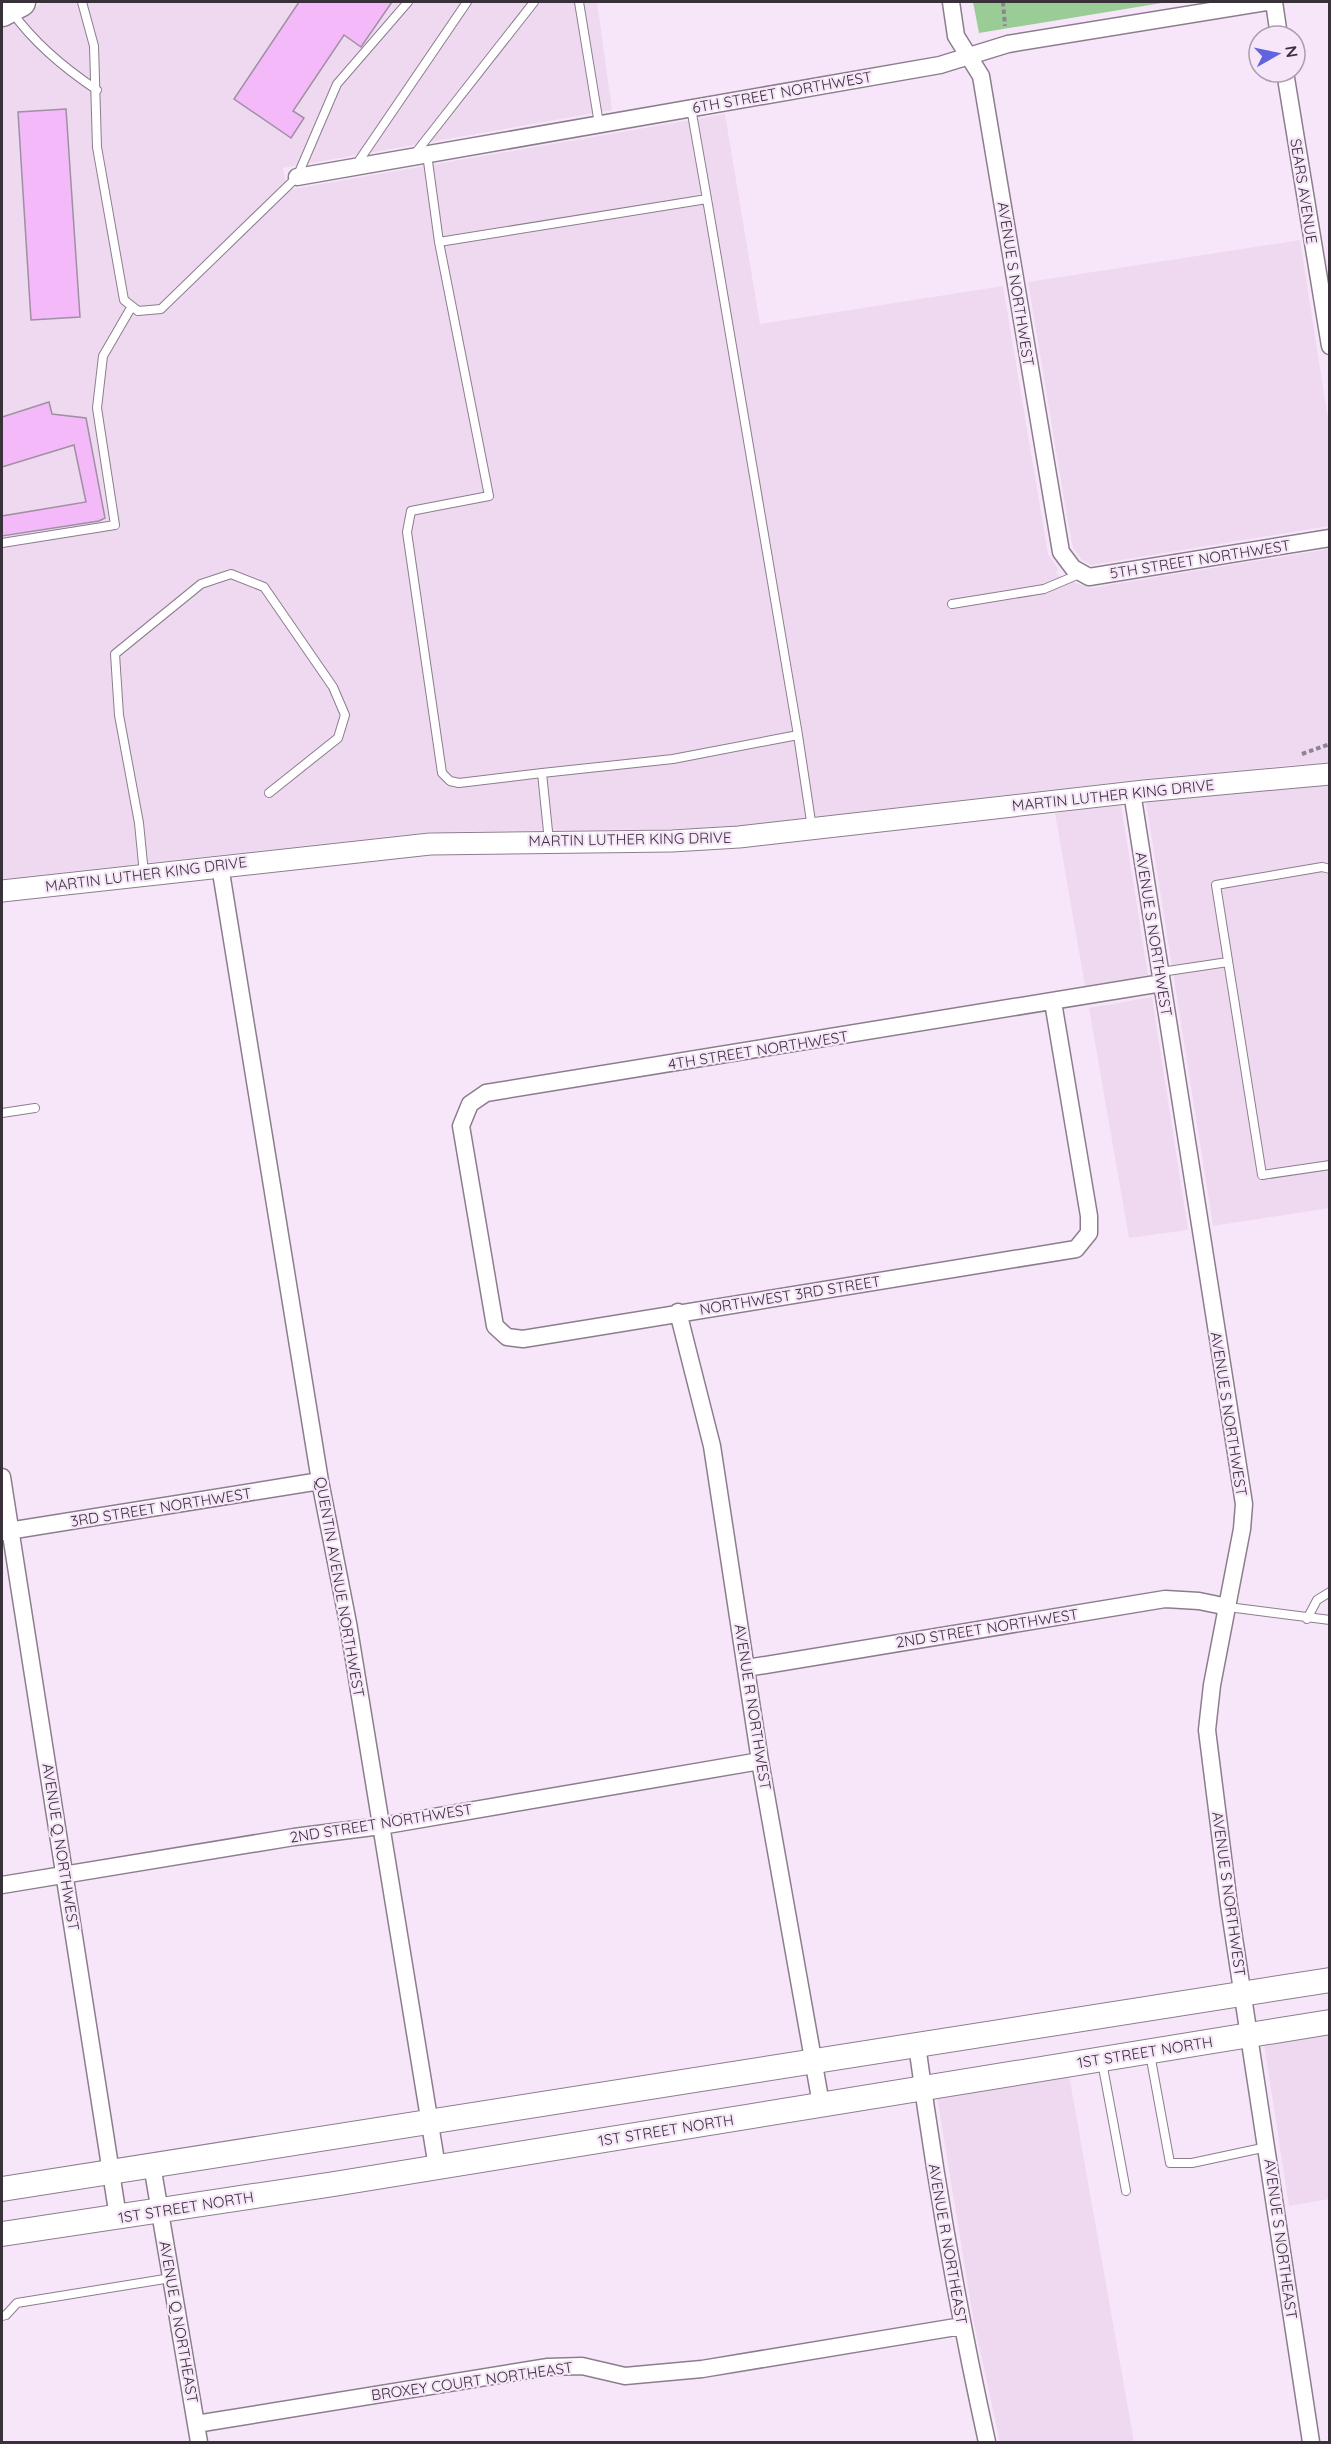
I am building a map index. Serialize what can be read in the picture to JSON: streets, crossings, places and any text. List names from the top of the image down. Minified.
{"streets":{"main road":["1ST STREET NORTH"],"street":["6TH STREET NORTHWEST","SEARS AVENUE","AVENUE S NORTHWEST","5TH STREET NORTHWEST","MARTIN LUTHER KING DRIVE","4TH STREET NORTHWEST","NORTHWEST 3RD STREET","3RD STREET NORTHWEST","QUENTIN AVENUE NORTHWEST","2ND STREET NORTHWEST","AVENUE R NORTHWEST","AVENUE Q NORTHWEST","AVENUE S NORTHEAST","AVENUE R NORTHEAST","AVENUE Q NORTHEAST","BROXEY COURT NORTHEAST"]},"crossings":[["6TH STREET NORTHWEST","AVENUE S NORTHWEST"],["AVENUE S NORTHWEST","5TH STREET NORTHWEST"],["AVENUE S NORTHWEST","MARTIN LUTHER KING DRIVE"],["AVENUE S NORTHWEST","4TH STREET NORTHWEST"],["AVENUE S NORTHWEST","2ND STREET NORTHWEST"],["AVENUE S NORTHWEST","1ST STREET NORTH"],["AVENUE S NORTHWEST","AVENUE S NORTHEAST"],["MARTIN LUTHER KING DRIVE","QUENTIN AVENUE NORTHWEST"],["4TH STREET NORTHWEST","NORTHWEST 3RD STREET"],["NORTHWEST 3RD STREET","AVENUE R NORTHWEST"],["3RD STREET NORTHWEST","QUENTIN AVENUE NORTHWEST"],["3RD STREET NORTHWEST","AVENUE Q NORTHWEST"],["QUENTIN AVENUE NORTHWEST","2ND STREET NORTHWEST"],["QUENTIN AVENUE NORTHWEST","1ST STREET NORTH"],["2ND STREET NORTHWEST","AVENUE R NORTHWEST"],["2ND STREET NORTHWEST","AVENUE Q NORTHWEST"],["AVENUE R NORTHWEST","1ST STREET NORTH"],["AVENUE Q NORTHWEST","1ST STREET NORTH"],["1ST STREET NORTH","AVENUE S NORTHEAST"],["1ST STREET NORTH","AVENUE R NORTHEAST"],["1ST STREET NORTH","AVENUE Q NORTHEAST"],["AVENUE R NORTHEAST","BROXEY COURT NORTHEAST"],["AVENUE Q NORTHEAST","BROXEY COURT NORTHEAST"]],"north":"right"}
